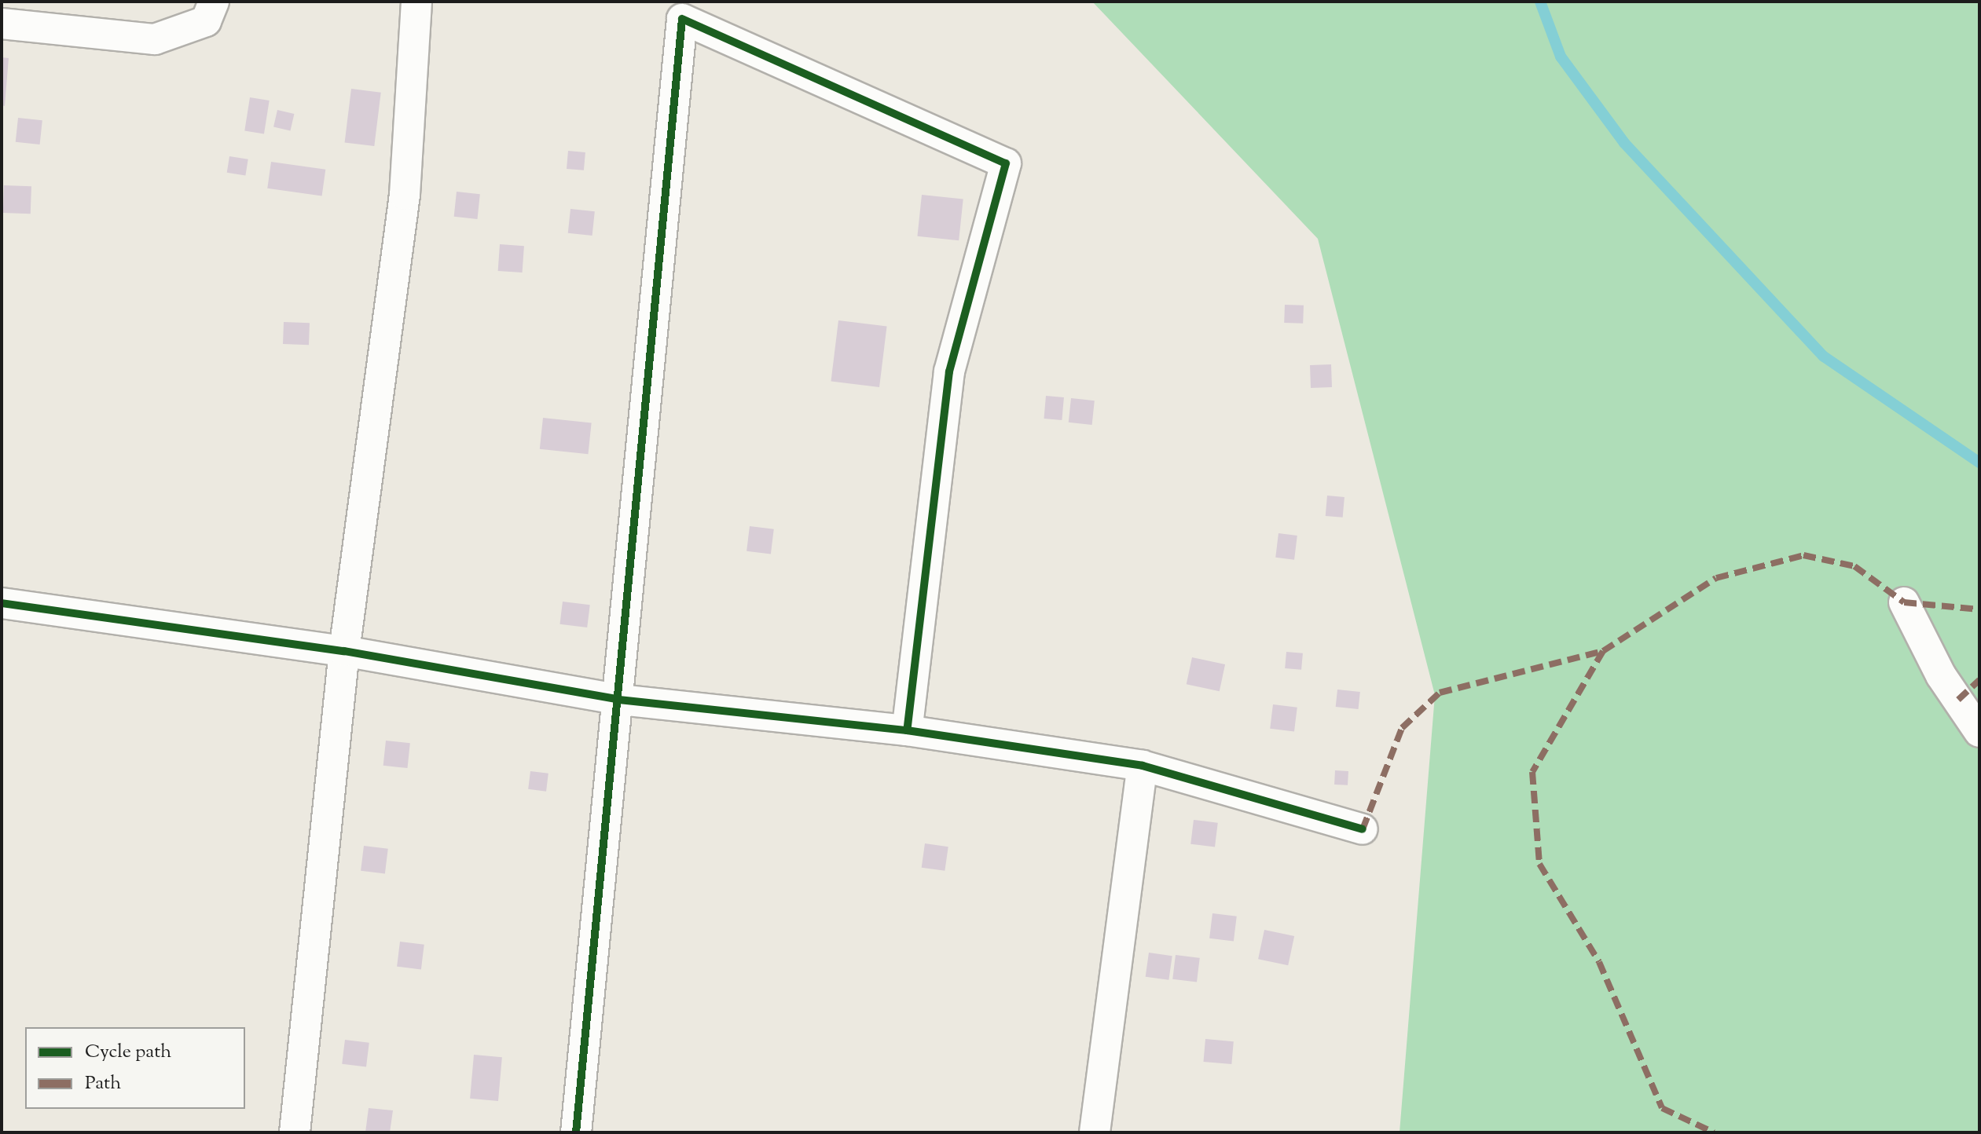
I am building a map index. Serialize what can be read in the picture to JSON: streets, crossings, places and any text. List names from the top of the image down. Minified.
{"legend":["Cycle path","Path"]}
